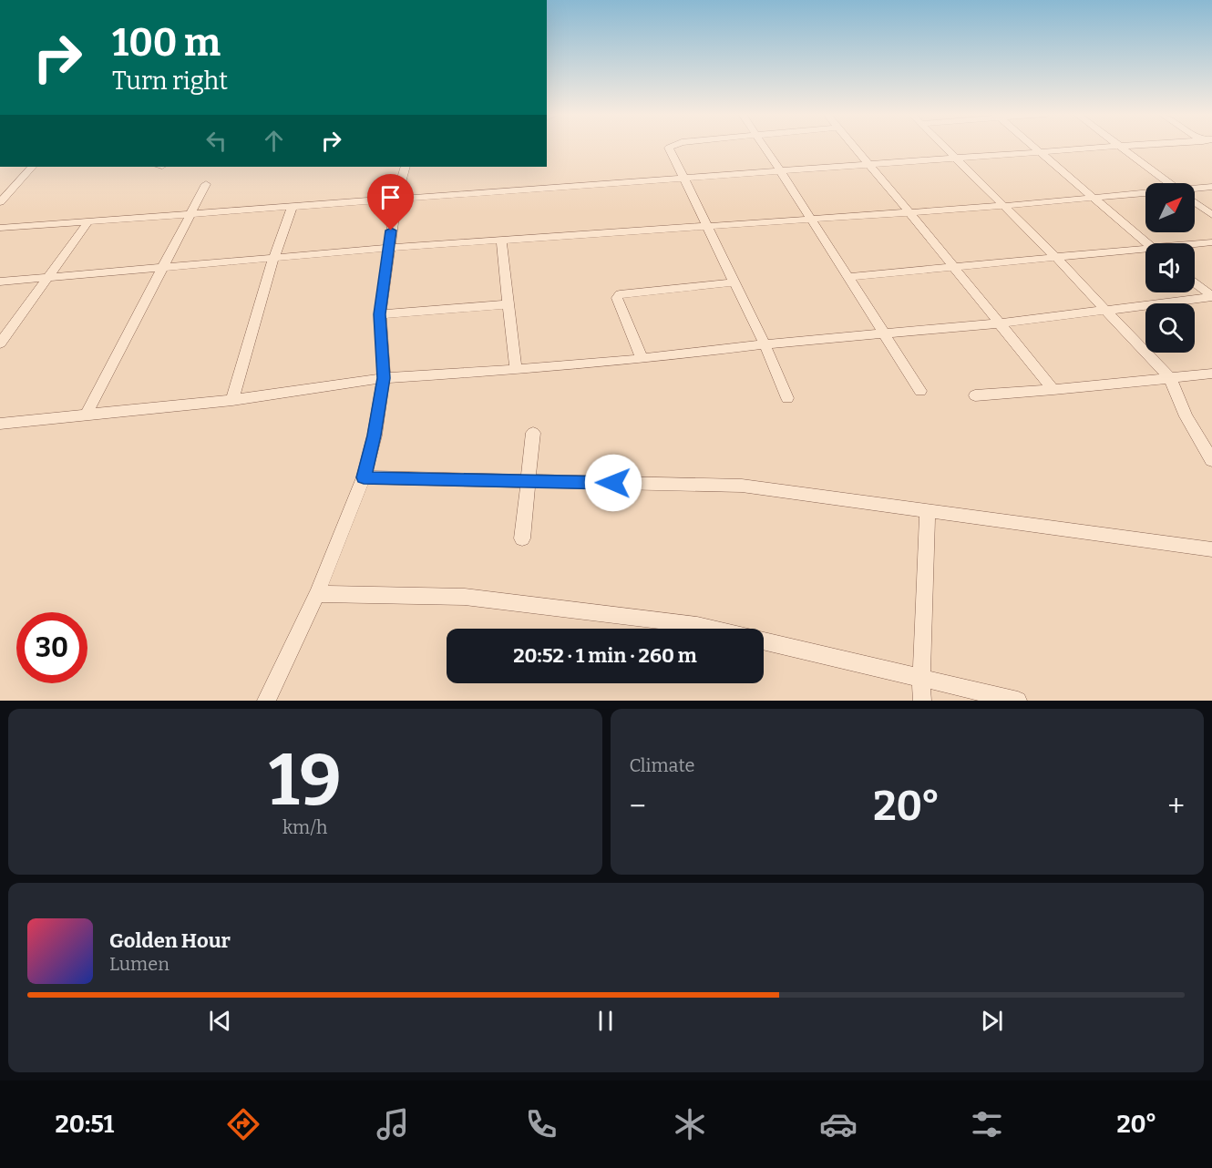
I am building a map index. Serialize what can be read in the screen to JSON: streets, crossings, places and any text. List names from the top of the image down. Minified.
{"north":"top right","page":{"turn":["100 m","Turn right"],"limit":"30","trip":"20:52 · 1 min · 260 m","tile":[["19","km/h"],"Climate"],"heat":["−","20°","+"],"song":["Golden Hour","Lumen"],"tabs":["20:51","20°"]}}
